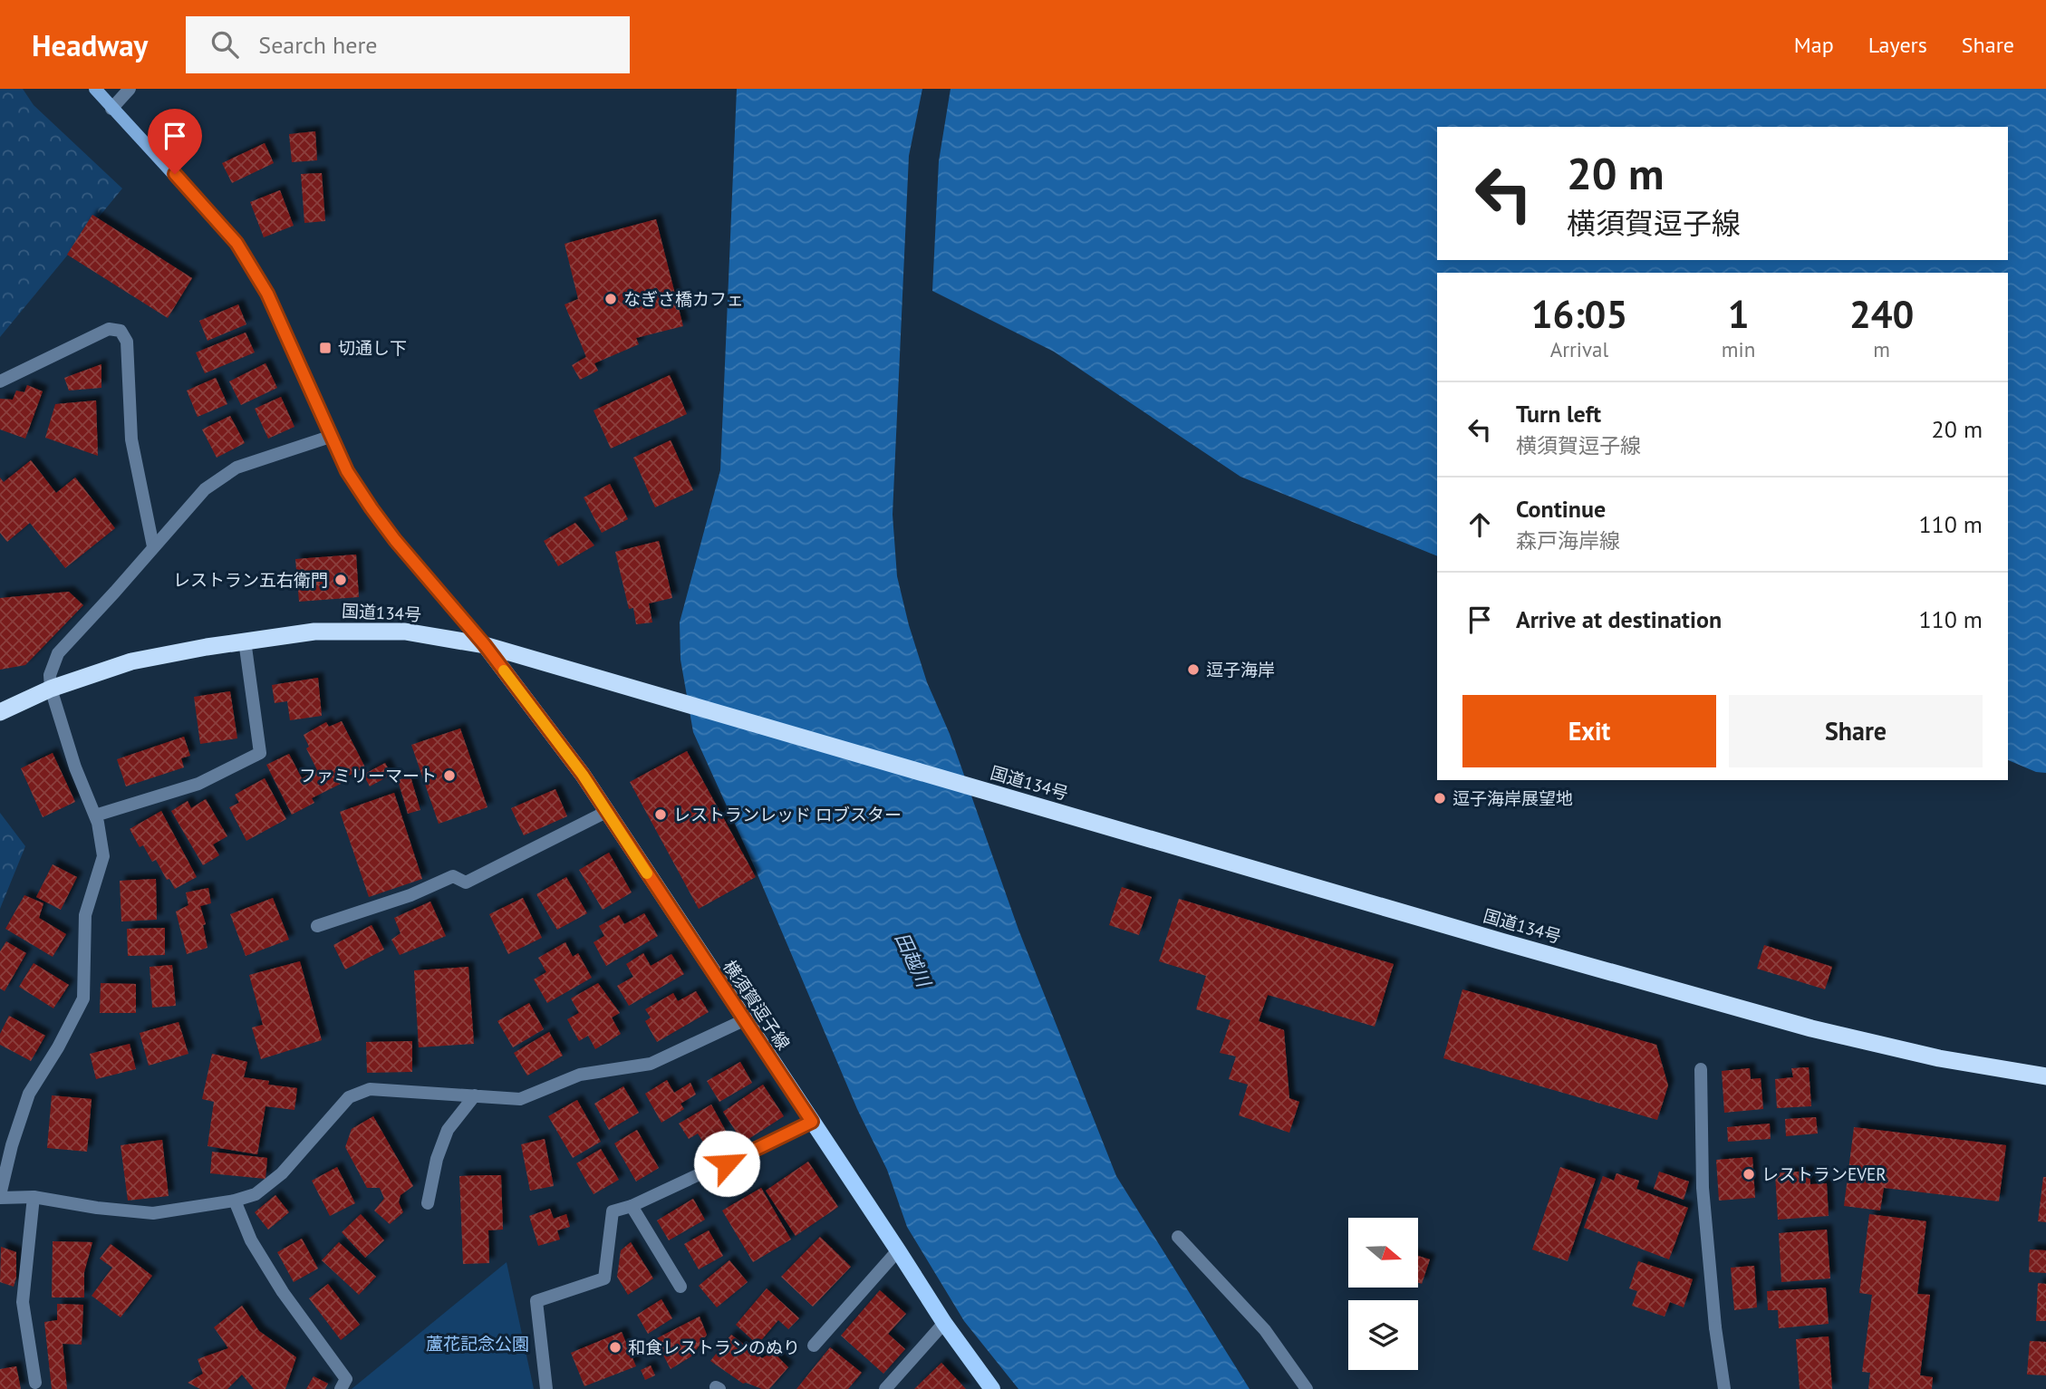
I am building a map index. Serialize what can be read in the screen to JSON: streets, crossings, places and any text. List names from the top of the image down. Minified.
{"streets":{"highway":["国道134号"],"main road":["横須賀逗子線"]},"crossings":[["国道134号","横須賀逗子線"]],"water":["田越川"],"parks":["蘆花記念公園"],"places":{"other":["なぎさ橋カフェ","レストラン五右衛門","逗子海岸","ファミリーマート","逗子海岸展望地","レストランレッド ロブスター","レストランEVER","和食レストランのぬり"],"transit":["切通し下"]},"north":"right","page":{"header":"Headway","search":"Search here","nav":["Map","Layers","Share"],"turn":["20 m","横須賀逗子線"],"eta":["16:05","Arrival","1","min","240","m"],"list":[{"name":"Turn left","note":"横須賀逗子線","value":"20 m"},{"name":"Continue","note":"森戸海岸線","value":"110 m"},{"name":"Arrive at destination","value":"110 m"}],"buttons":["Exit","Share"]}}
